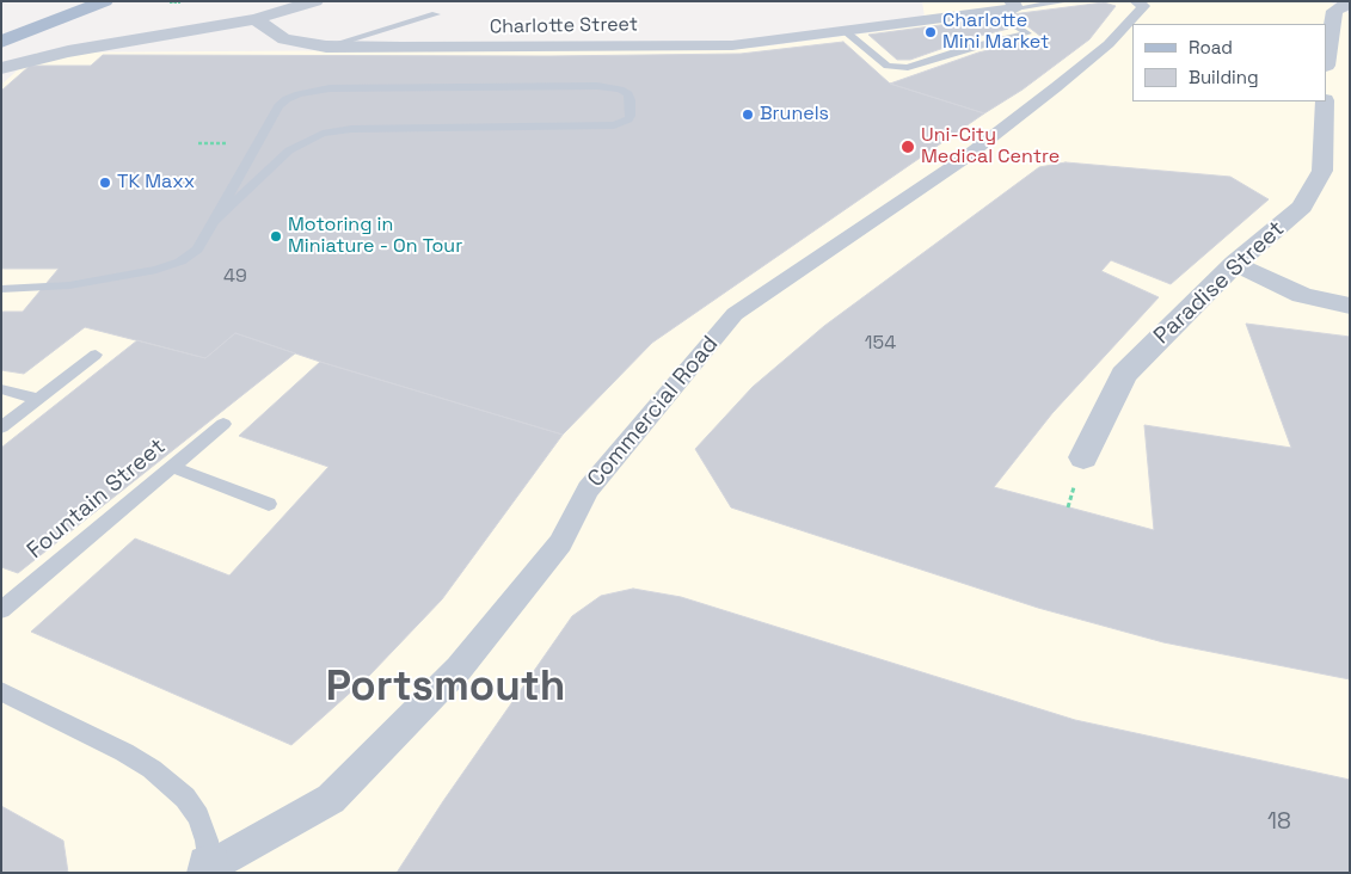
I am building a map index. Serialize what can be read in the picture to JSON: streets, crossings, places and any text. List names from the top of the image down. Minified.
{"streets":{"street":["Charlotte Street","Paradise Street","Commercial Road"],"lane":["Fountain Street"]},"districts":["Portsmouth"],"places":["Charlotte Mini Market","Brunels","Uni-City Medical Centre","TK Maxx","Motoring in Miniature - On Tour"],"house_numbers":["49","154","18"],"legend":["Road","Building"]}
